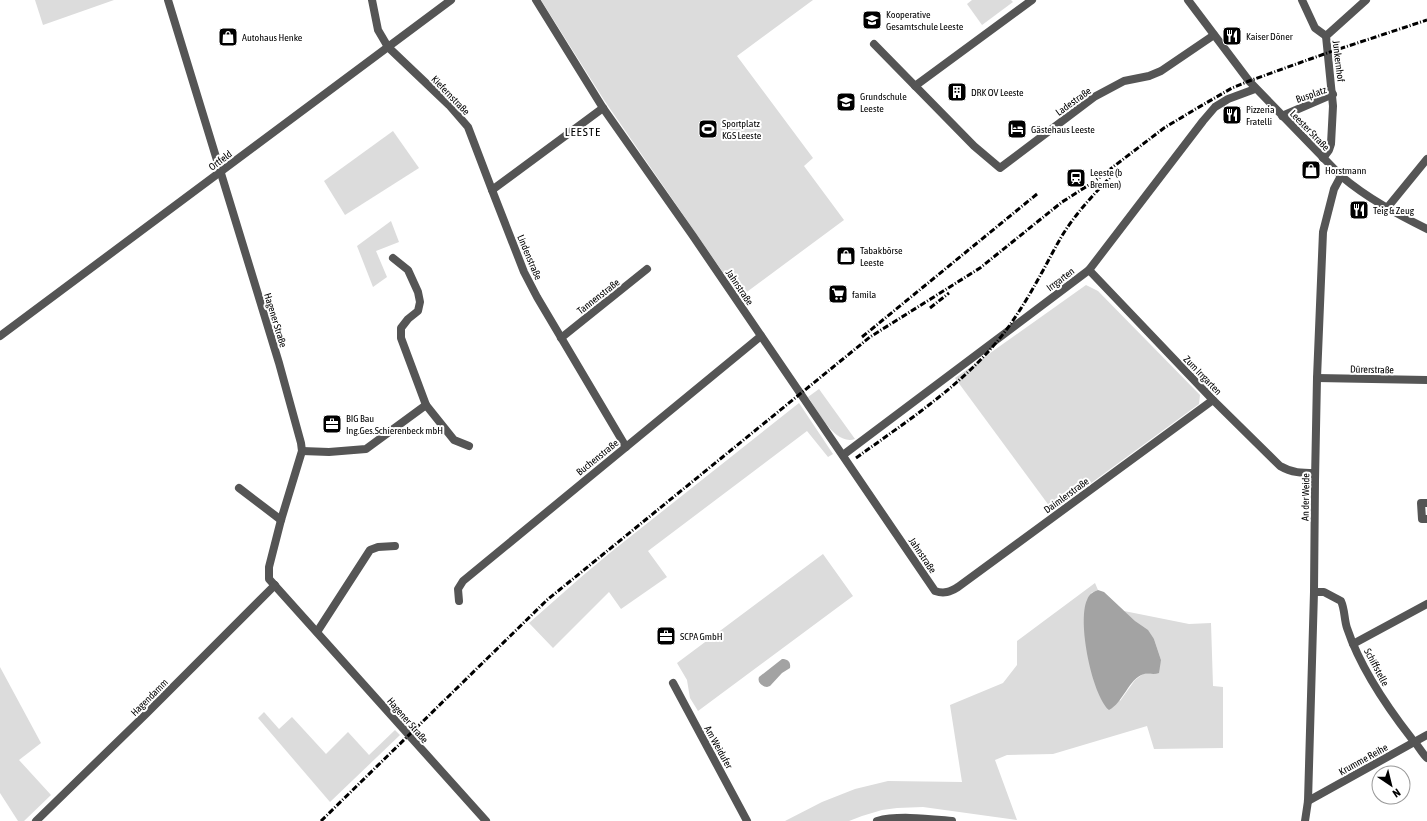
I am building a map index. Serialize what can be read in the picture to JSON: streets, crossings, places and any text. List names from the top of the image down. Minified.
{"streets":{"street":["Junkernhof","Busplatz","Kiefernstraße","Ladestraße","Leester Straße","Ortfeld","Lindenstraße","Irrgarten","Jahnstraße","Tannenstraße","Hagener Straße","Dürerstraße","Zum Irrgarten","Buchenstraße","Daimlerstraße","An der Weide","Schiffstelle","Hagendamm","Am Weidufer","Krumme Reihe"]},"crossings":[["Junkernhof","Busplatz"],["Busplatz","Leester Straße"],["Kiefernstraße","Ortfeld"],["Kiefernstraße","Lindenstraße"],["Ladestraße","Leester Straße"],["Leester Straße","Irrgarten"],["Leester Straße","An der Weide"],["Ortfeld","Hagener Straße"],["Lindenstraße","Tannenstraße"],["Lindenstraße","Buchenstraße"],["Irrgarten","Jahnstraße"],["Irrgarten","Zum Irrgarten"],["Jahnstraße","Buchenstraße"],["Jahnstraße","Daimlerstraße"],["Hagener Straße","Hagendamm"],["Dürerstraße","An der Weide"],["Zum Irrgarten","Daimlerstraße"],["Zum Irrgarten","An der Weide"],["An der Weide","Schiffstelle"],["An der Weide","Krumme Reihe"],["Schiffstelle","Krumme Reihe"]],"districts":["LEESTE"],"places":{"school or university":["Kooperative Gesamtschule Leeste","Grundschule Leeste"],"restaurant":["Kaiser Döner","Pizzeria Fratelli","Teig & Zeug"],"shop":["Autohaus Henke","Horstmann","Tabakbörse Leeste"],"building":["DRK OV Leeste"],"sports":["Sportplatz KGS Leeste"],"hotel":["Gästehaus Leeste"],"station":["Leeste (b Bremen)"],"supermarket":["famila"],"office":["BIG Bau Ing.Ges.Schierenbeck mbH","SCPA GmbH"]},"north":"bottom right"}
